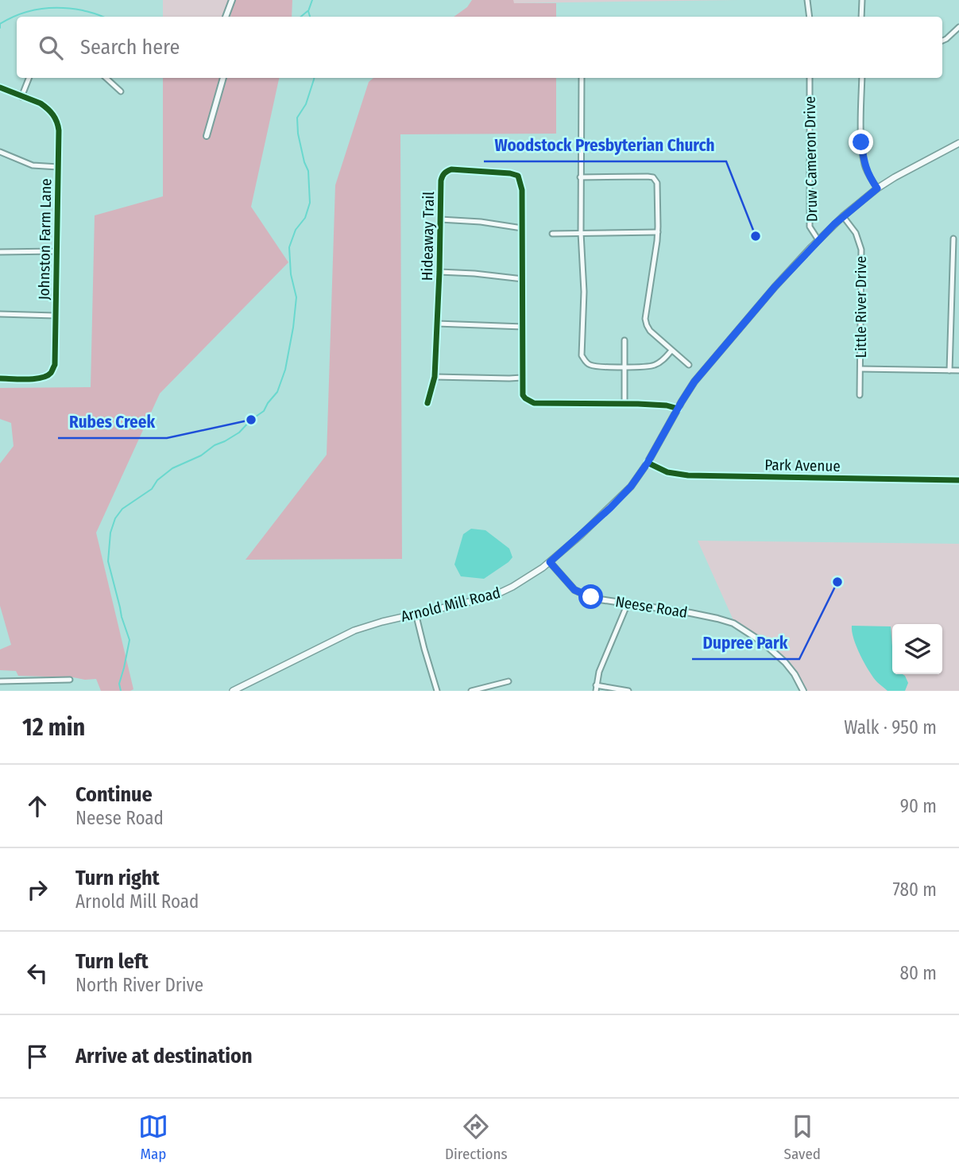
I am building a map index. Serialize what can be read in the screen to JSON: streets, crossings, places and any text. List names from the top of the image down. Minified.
{"streets":{"main road":["Arnold Mill Road"],"street":["Druw Cameron Drive","Hideaway Trail","Johnston Farm Lane","Little River Drive","Park Avenue","Neese Road"]},"crossings":[["Druw Cameron Drive","Arnold Mill Road"],["Little River Drive","Arnold Mill Road"],["Park Avenue","Arnold Mill Road"],["Arnold Mill Road","Neese Road"]],"places":["Woodstock Presbyterian Church","Rubes Creek","Dupree Park"],"page":{"search":"Search here","heading":["12 min","Walk · 950 m"],"list":[["Continue","Neese Road","90 m"],["Turn right","Arnold Mill Road","780 m"],["Turn left","North River Drive","80 m"],"Arrive at destination"],"nav":["Map","Directions","Saved"]}}
